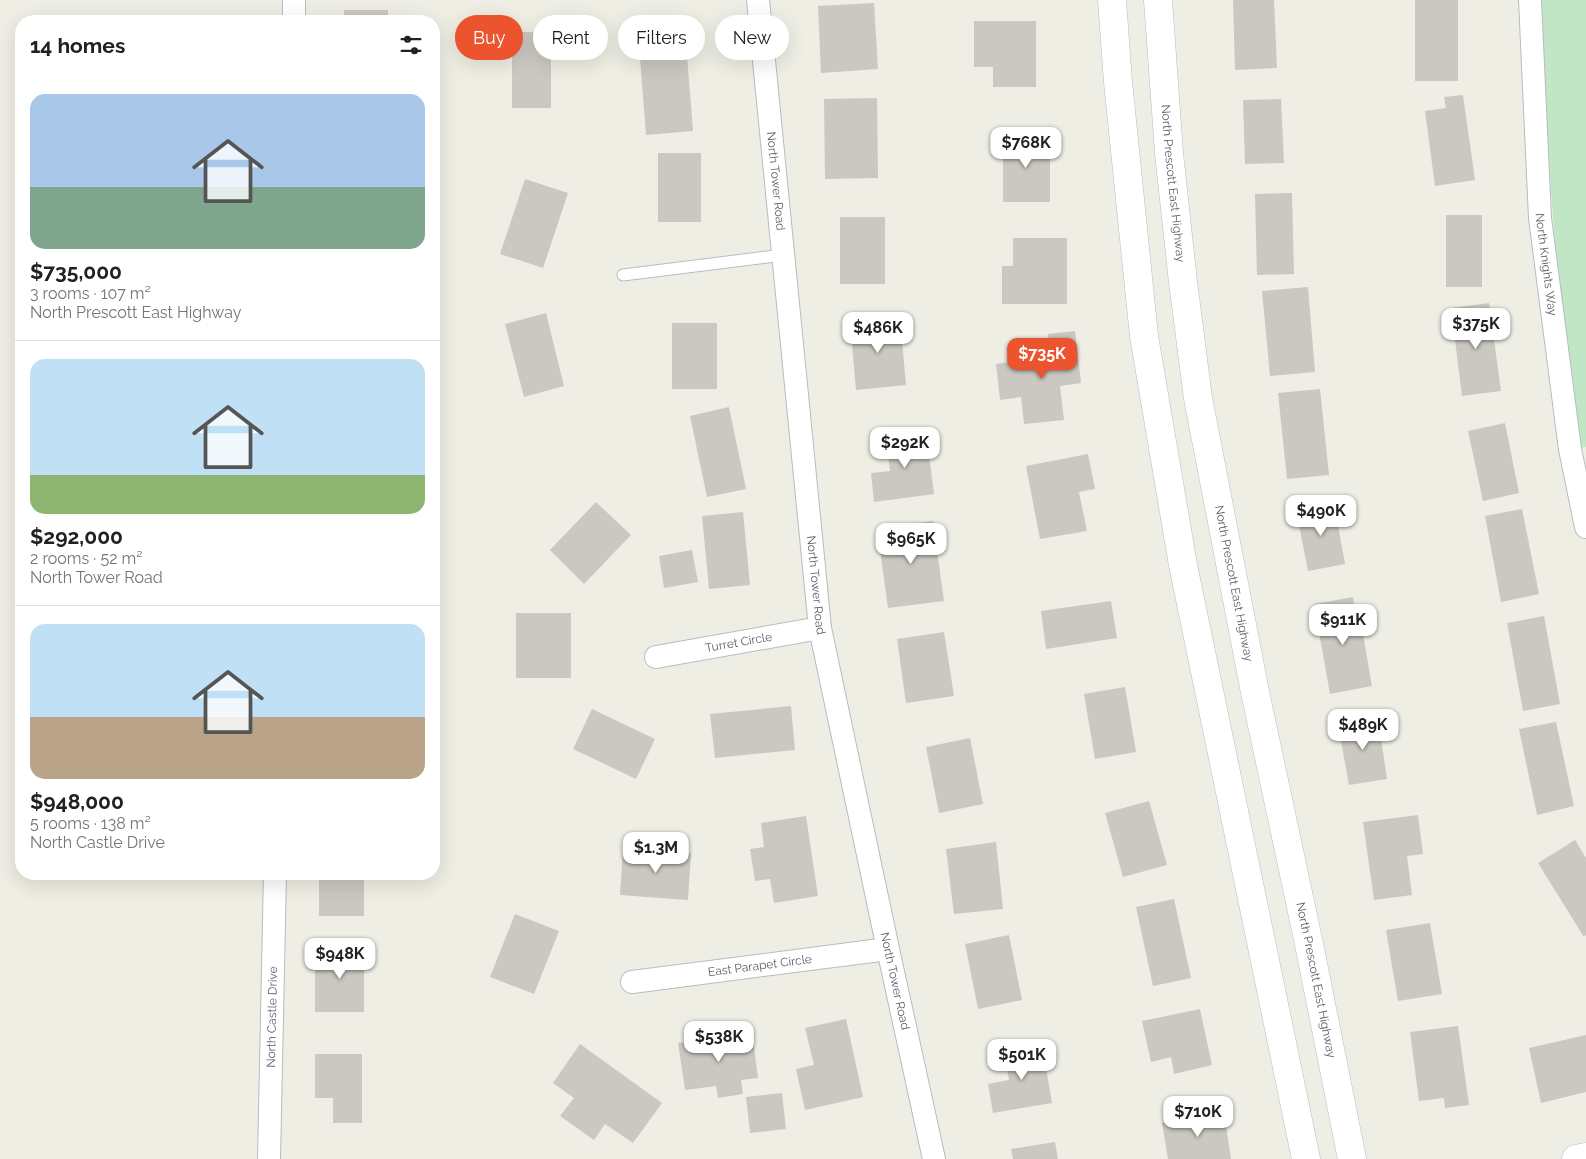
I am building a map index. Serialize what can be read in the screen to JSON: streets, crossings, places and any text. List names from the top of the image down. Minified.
{"streets":{"street":["North Tower Road","North Prescott East Highway","North Knights Way","Turret Circle","East Parapet Circle","North Castle Drive"]},"crossings":[["North Tower Road","Turret Circle"],["North Tower Road","East Parapet Circle"]],"page":{"chip":["Buy","Rent","Filters","New"],"heading":"14 homes","list":[{"name":"$735,000","note":"3 rooms · 107 m² · North Prescott East Highway"},{"name":"$292,000","note":"2 rooms · 52 m² · North Tower Road"},{"name":"$948,000","note":"5 rooms · 138 m² · North Castle Drive"}],"price":["$768K","$375K","$486K","$735K","$292K","$490K","$965K","$911K","$489K","$1.3M","$948K","$538K","$501K","$710K"]}}
